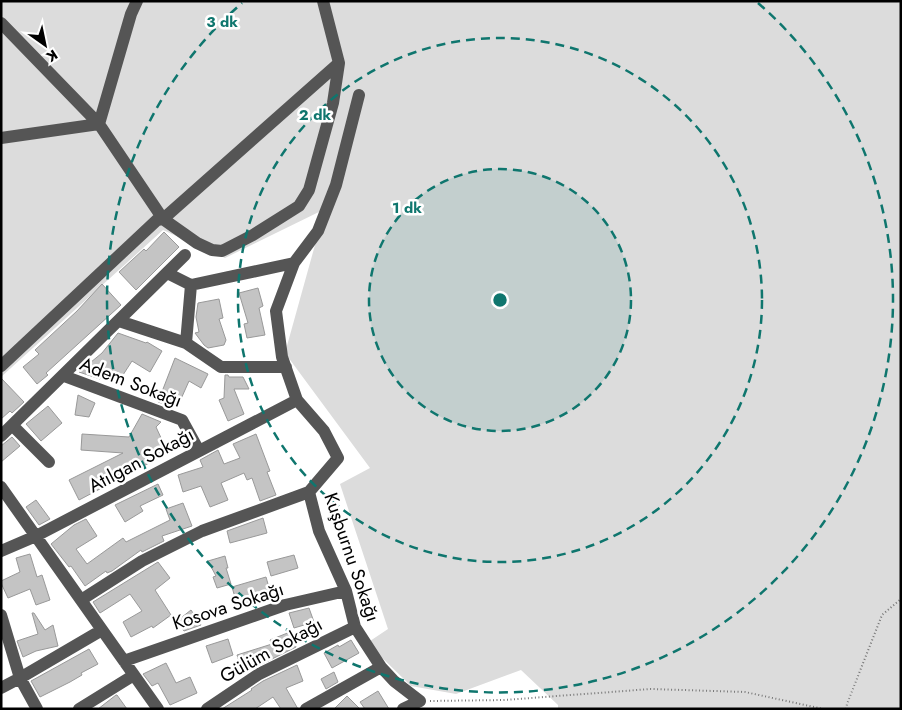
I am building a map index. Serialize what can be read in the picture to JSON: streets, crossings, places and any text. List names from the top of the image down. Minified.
{"streets":{"street":["Adem Sokağı","Atılgan Sokağı","Kuşburnu Sokağı","Kosova Sokağı","Gülüm Sokağı"]},"crossings":[["Adem Sokağı","Atılgan Sokağı"],["Atılgan Sokağı","Kuşburnu Sokağı"],["Kuşburnu Sokağı","Kosova Sokağı"],["Kuşburnu Sokağı","Gülüm Sokağı"]],"north":"bottom right","rings":["3 dk","2 dk","1 dk"]}
